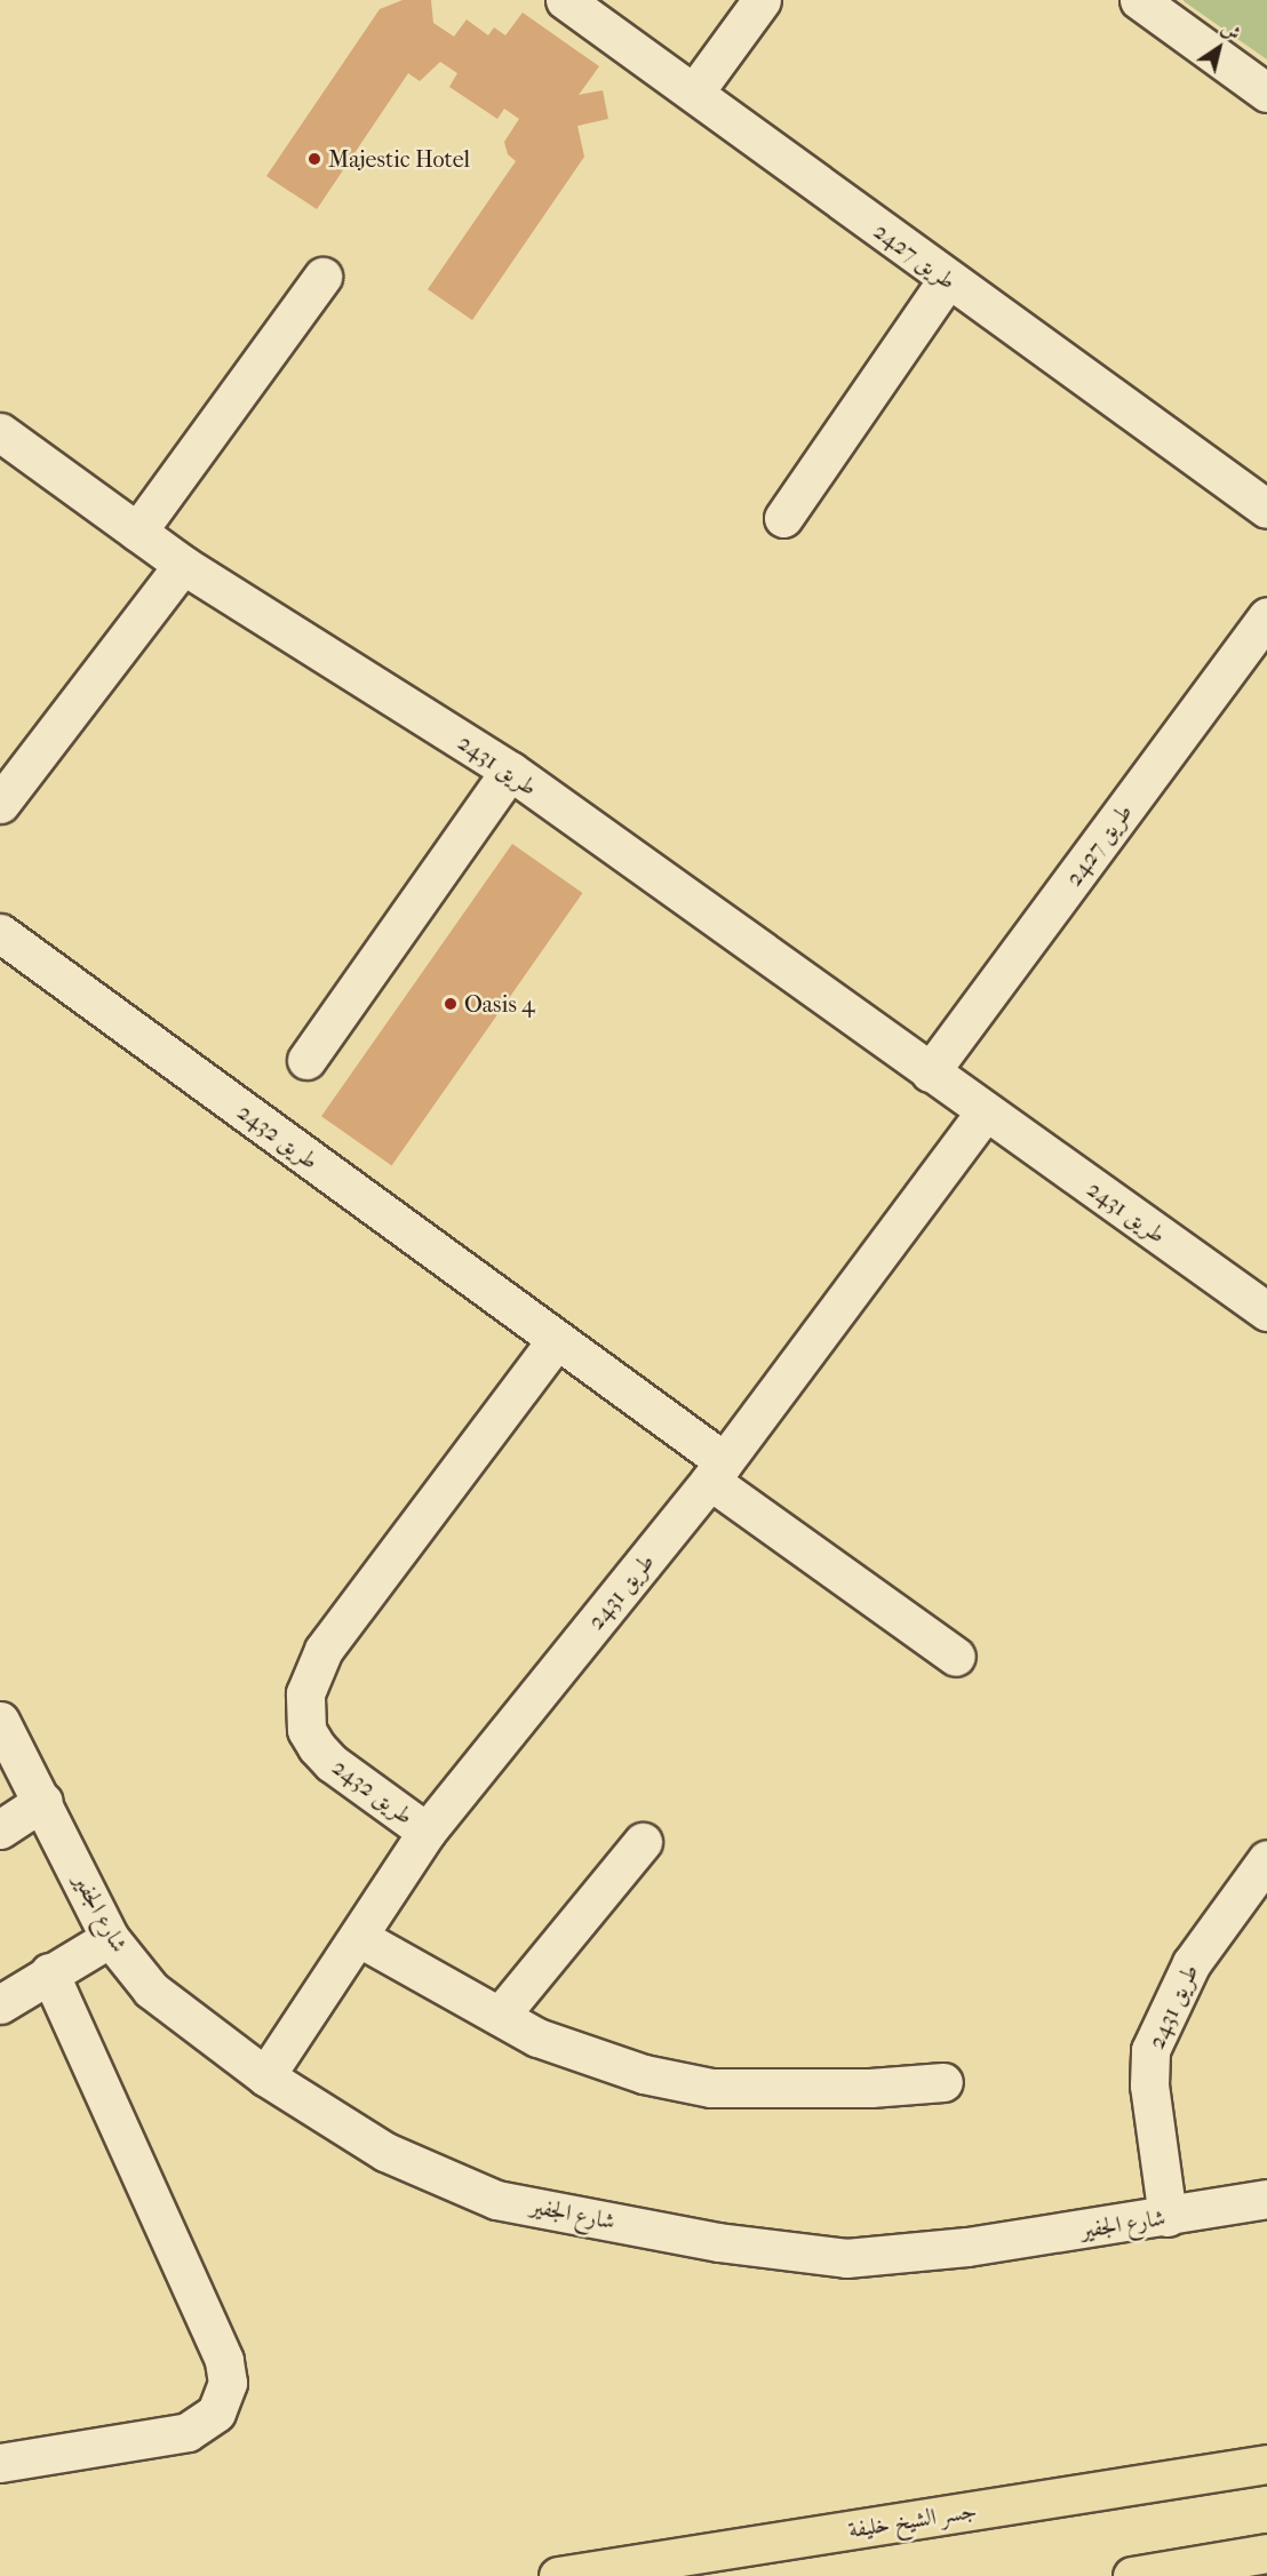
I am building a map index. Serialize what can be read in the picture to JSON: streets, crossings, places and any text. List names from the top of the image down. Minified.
{"streets":{"highway":["جسر الشيخ خليفة"],"street":["طريق 2427","طريق 2431","طريق 2432","شارع الجفير"]},"crossings":[["طريق 2427","طريق 2431"],["طريق 2431","طريق 2432"],["طريق 2431","شارع الجفير"]],"places":["Majestic Hotel","Oasis 4"],"north":"top right"}
